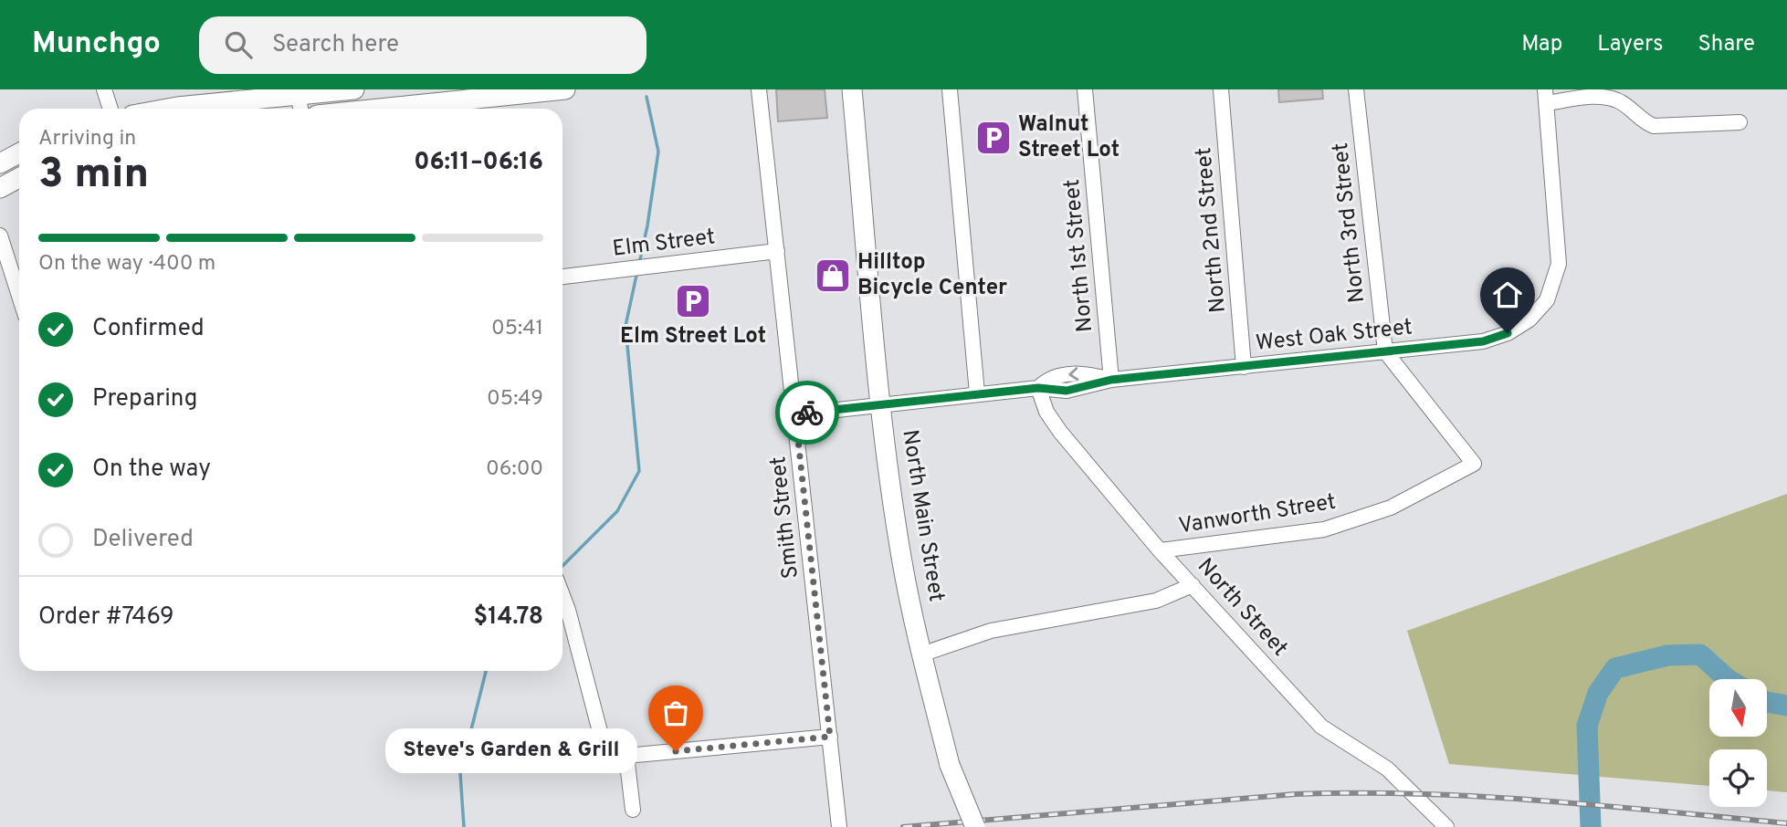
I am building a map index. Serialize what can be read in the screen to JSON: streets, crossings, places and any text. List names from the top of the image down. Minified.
{"streets":{"main road":["North Main Street"],"street":["North 3rd Street","North 2nd Street","Elm Street","North 1st Street","West Oak Street","Vanworth Street","Smith Street","North Street"]},"crossings":[["North 3rd Street","West Oak Street"],["North 3rd Street","Vanworth Street"],["North 2nd Street","West Oak Street"],["Elm Street","Smith Street"],["North 1st Street","West Oak Street"],["West Oak Street","Vanworth Street"],["West Oak Street","North Main Street"],["West Oak Street","Smith Street"],["West Oak Street","North Street"],["Vanworth Street","North Street"]],"places":{"parking":["Walnut Street Lot","Elm Street Lot"],"shop":["Hilltop Bicycle Center"],"other":["Steve's Garden & Grill"]},"north":"bottom","page":{"header":"Munchgo","search":"Search here","nav":["Map","Layers","Share"],"heading":["3 min","Arriving in","06:11–06:16"],"panel":["Order #7469","$14.78"],"bar":"On the way · 400 m","list":[["Confirmed","05:41"],["Preparing","05:49"],["On the way","06:00"],"Delivered"],"bubble":"Steve's Garden & Grill"}}
